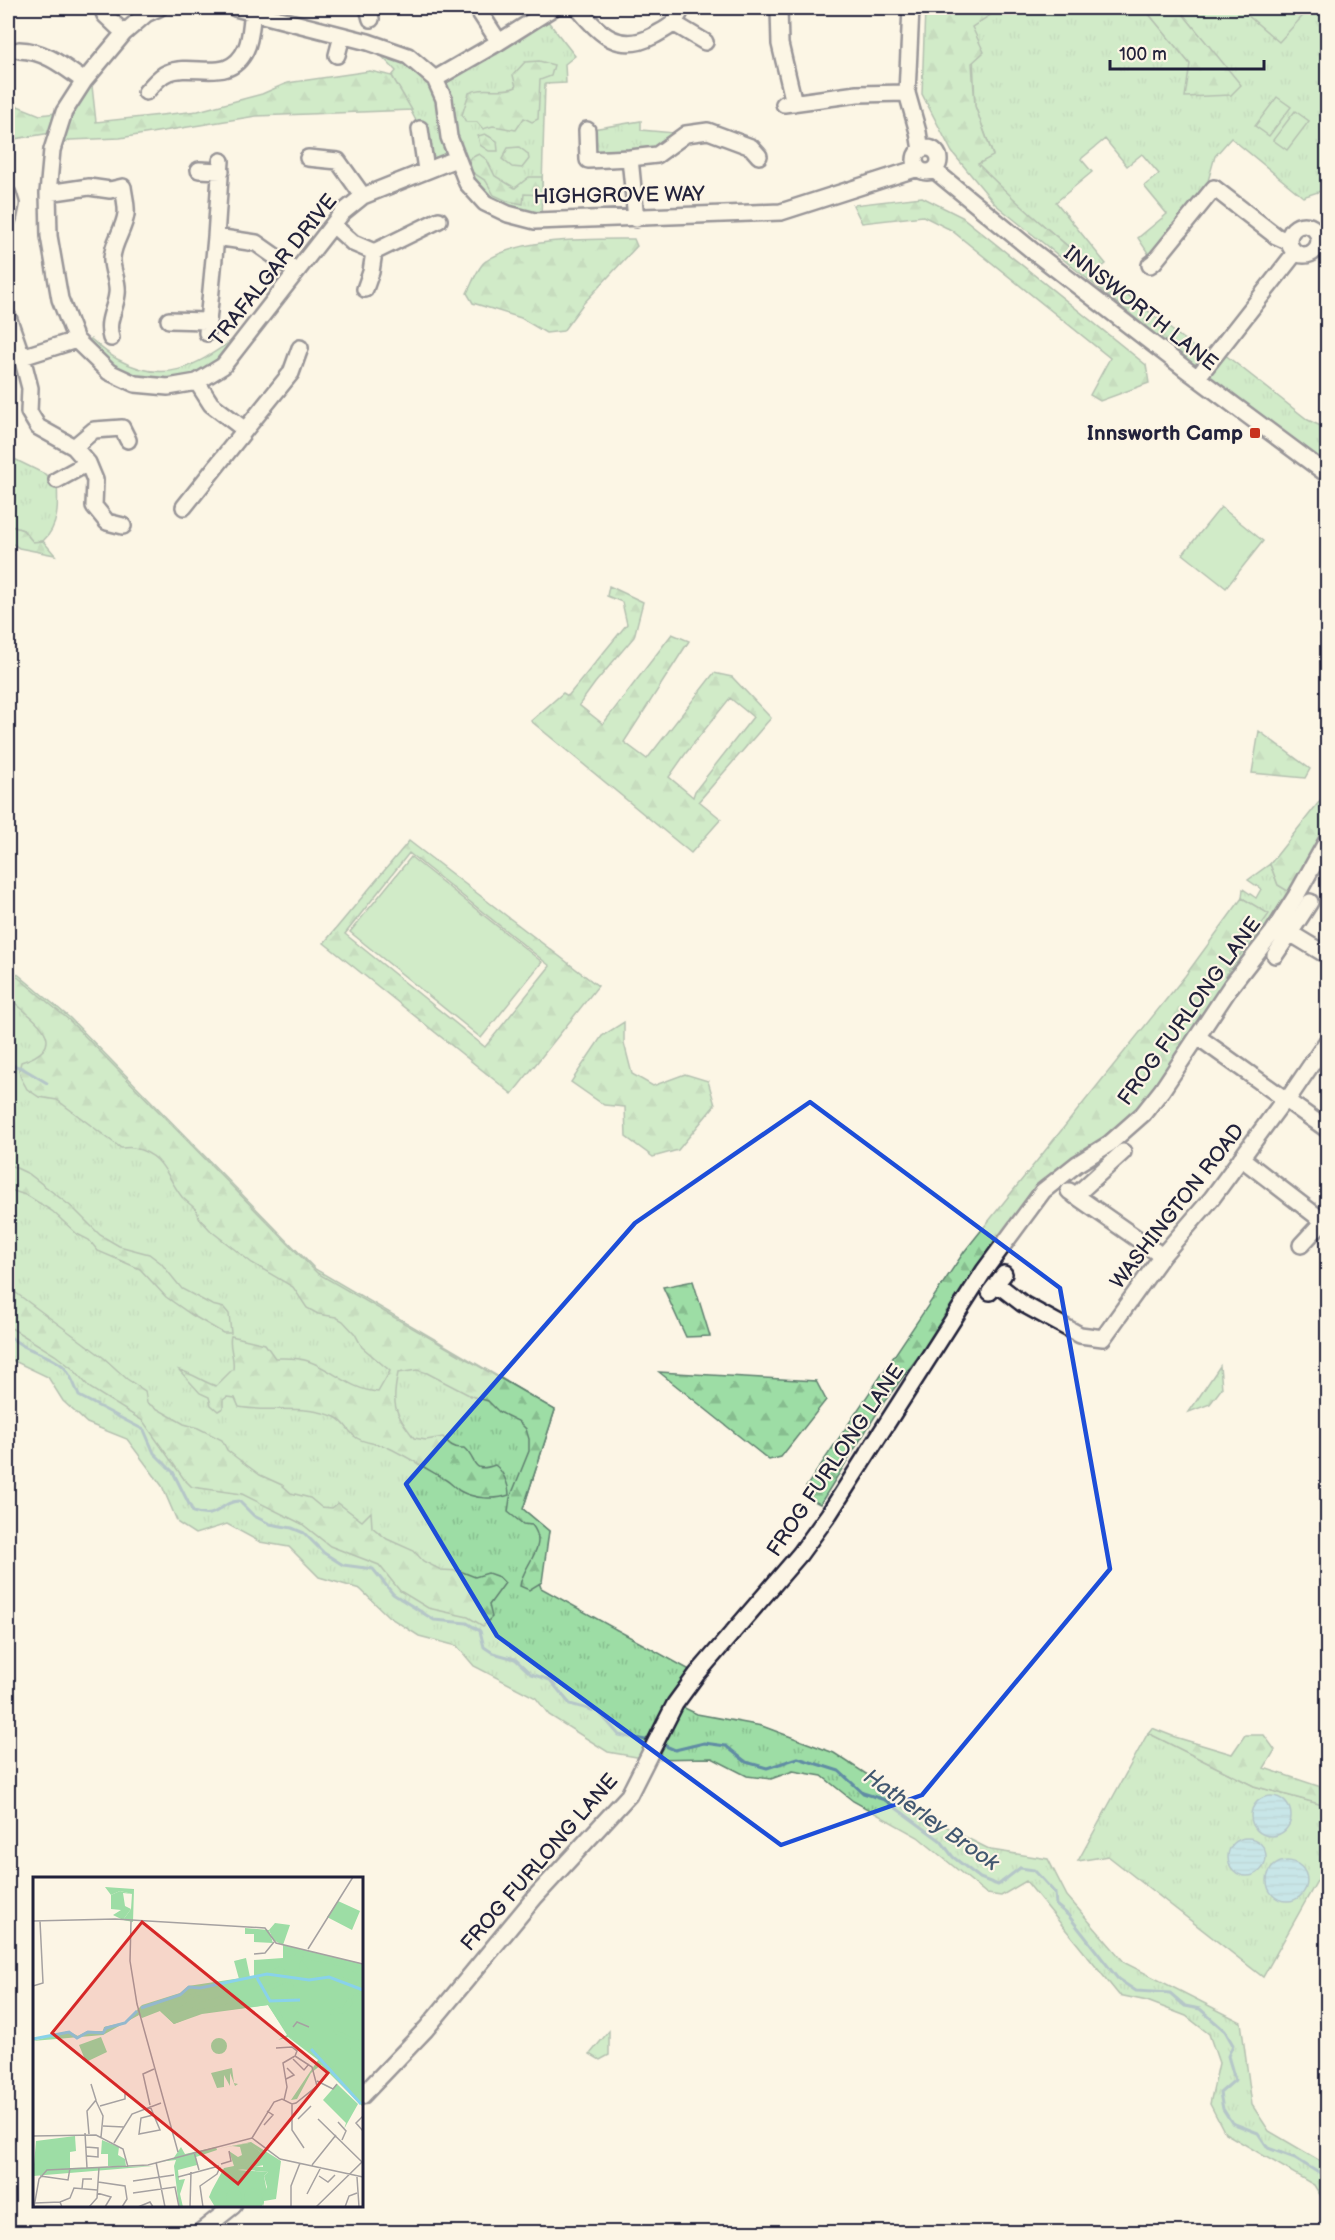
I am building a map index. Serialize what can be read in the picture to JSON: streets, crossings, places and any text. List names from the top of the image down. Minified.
{"streets":{"street":["HIGHGROVE WAY","TRAFALGAR DRIVE","INNSWORTH LANE","FROG FURLONG LANE","WASHINGTON ROAD"]},"crossings":[["HIGHGROVE WAY","TRAFALGAR DRIVE"],["HIGHGROVE WAY","INNSWORTH LANE"]],"water":["Hatherley Brook"],"places":{"transit":["Innsworth Camp"]},"scale_bar":"100 m"}
